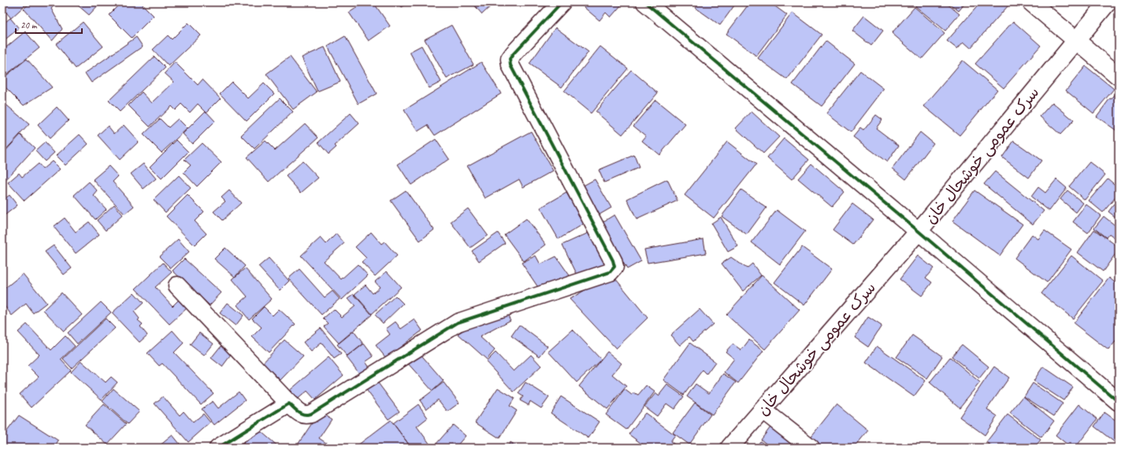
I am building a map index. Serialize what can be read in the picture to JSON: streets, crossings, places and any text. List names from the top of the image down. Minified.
{"streets":{"street":["سرک عمومی خوشحال خان"]},"scale_bar":"20 m"}
